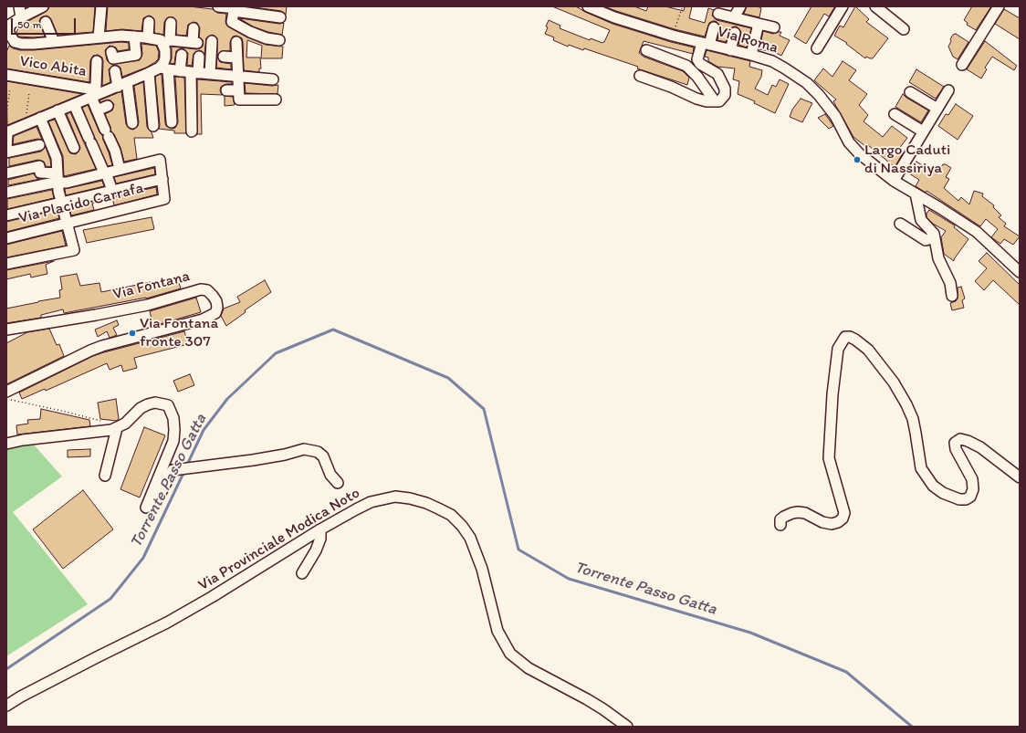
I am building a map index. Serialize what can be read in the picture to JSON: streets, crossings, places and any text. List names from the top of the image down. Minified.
{"streets":{"street":["Via Roma","Vico Abita","Via Placido Carrafa","Via Fontana","Via Provinciale Modica Noto"]},"water":["Torrente Passo Gatta"],"places":["Largo Caduti di Nassiriya","Via Fontana fronte 307"],"scale_bar":"50 m"}
